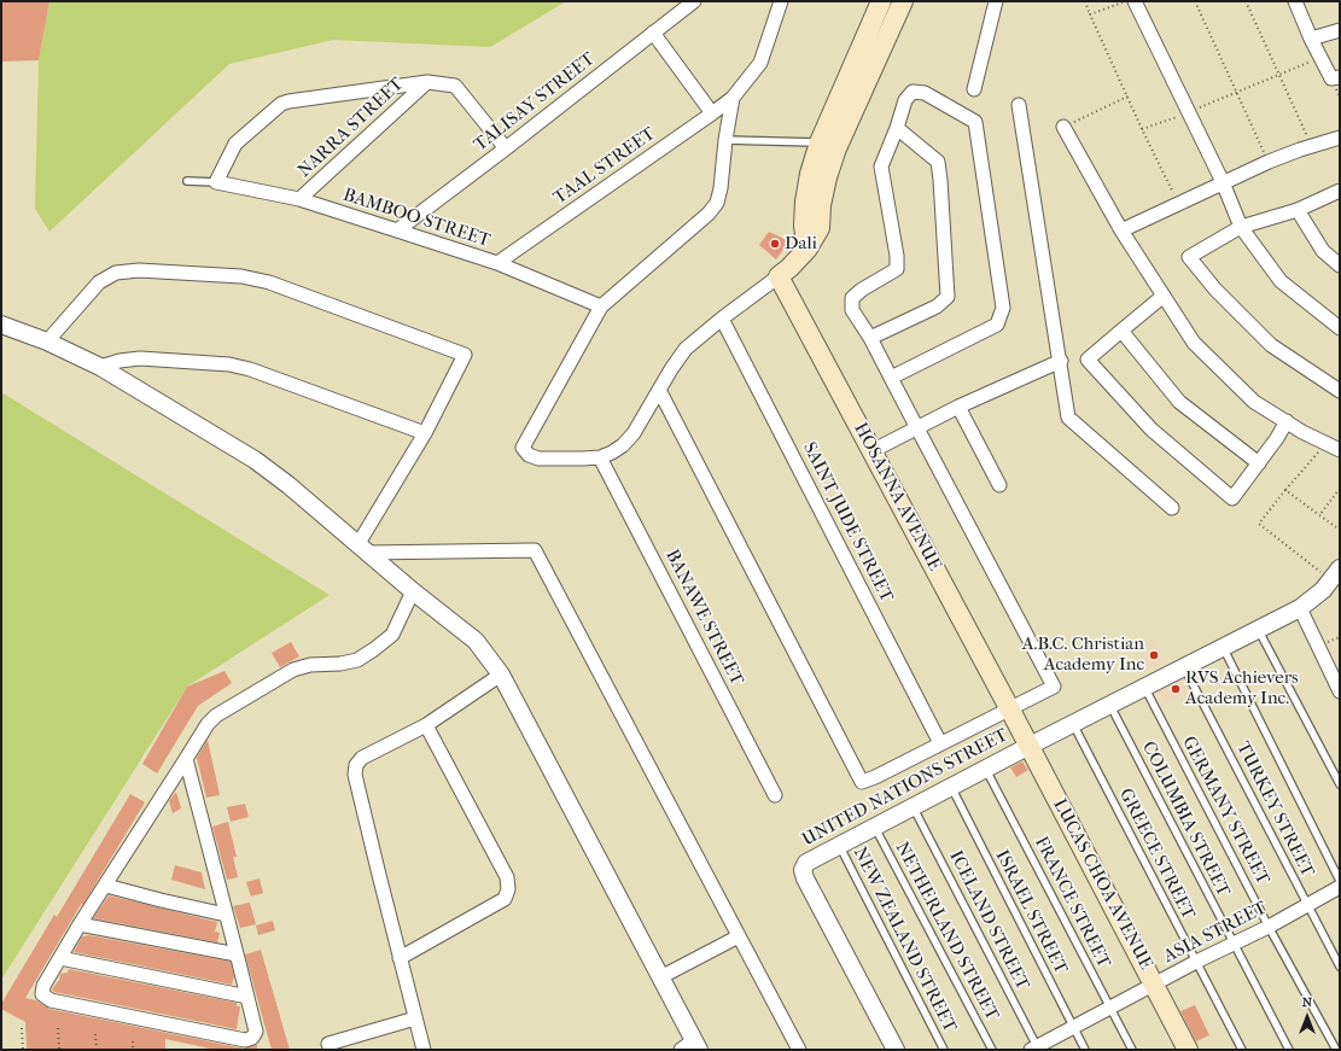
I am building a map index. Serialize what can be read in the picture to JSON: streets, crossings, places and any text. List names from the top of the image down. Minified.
{"streets":{"main road":["HOSANNA AVENUE","LUCAS CHOA AVENUE"],"street":["TALISAY STREET","NARRA STREET","TAAL STREET","BAMBOO STREET","SAINT JUDE STREET","BANAWE STREET","UNITED NATIONS STREET","ASIA STREET"],"lane":["TURKEY STREET","GERMANY STREET","COLUMBIA STREET","GREECE STREET","FRANCE STREET","ISRAEL STREET","ICELAND STREET","NETHERLAND STREET","NEW ZEALAND STREET"]},"crossings":[["TALISAY STREET","BAMBOO STREET"],["NARRA STREET","BAMBOO STREET"],["TAAL STREET","BAMBOO STREET"],["HOSANNA AVENUE","LUCAS CHOA AVENUE"],["UNITED NATIONS STREET","TURKEY STREET"],["UNITED NATIONS STREET","GERMANY STREET"],["UNITED NATIONS STREET","COLUMBIA STREET"],["UNITED NATIONS STREET","GREECE STREET"],["UNITED NATIONS STREET","LUCAS CHOA AVENUE"],["UNITED NATIONS STREET","FRANCE STREET"],["UNITED NATIONS STREET","ISRAEL STREET"],["UNITED NATIONS STREET","ICELAND STREET"],["UNITED NATIONS STREET","NETHERLAND STREET"],["UNITED NATIONS STREET","NEW ZEALAND STREET"],["TURKEY STREET","ASIA STREET"],["GERMANY STREET","ASIA STREET"],["COLUMBIA STREET","ASIA STREET"],["GREECE STREET","ASIA STREET"],["LUCAS CHOA AVENUE","ASIA STREET"],["FRANCE STREET","ASIA STREET"],["ISRAEL STREET","ASIA STREET"],["ICELAND STREET","ASIA STREET"]],"places":["Dali","A.B.C. Christian Academy Inc","RVS Achievers Academy Inc."],"north":"top"}
